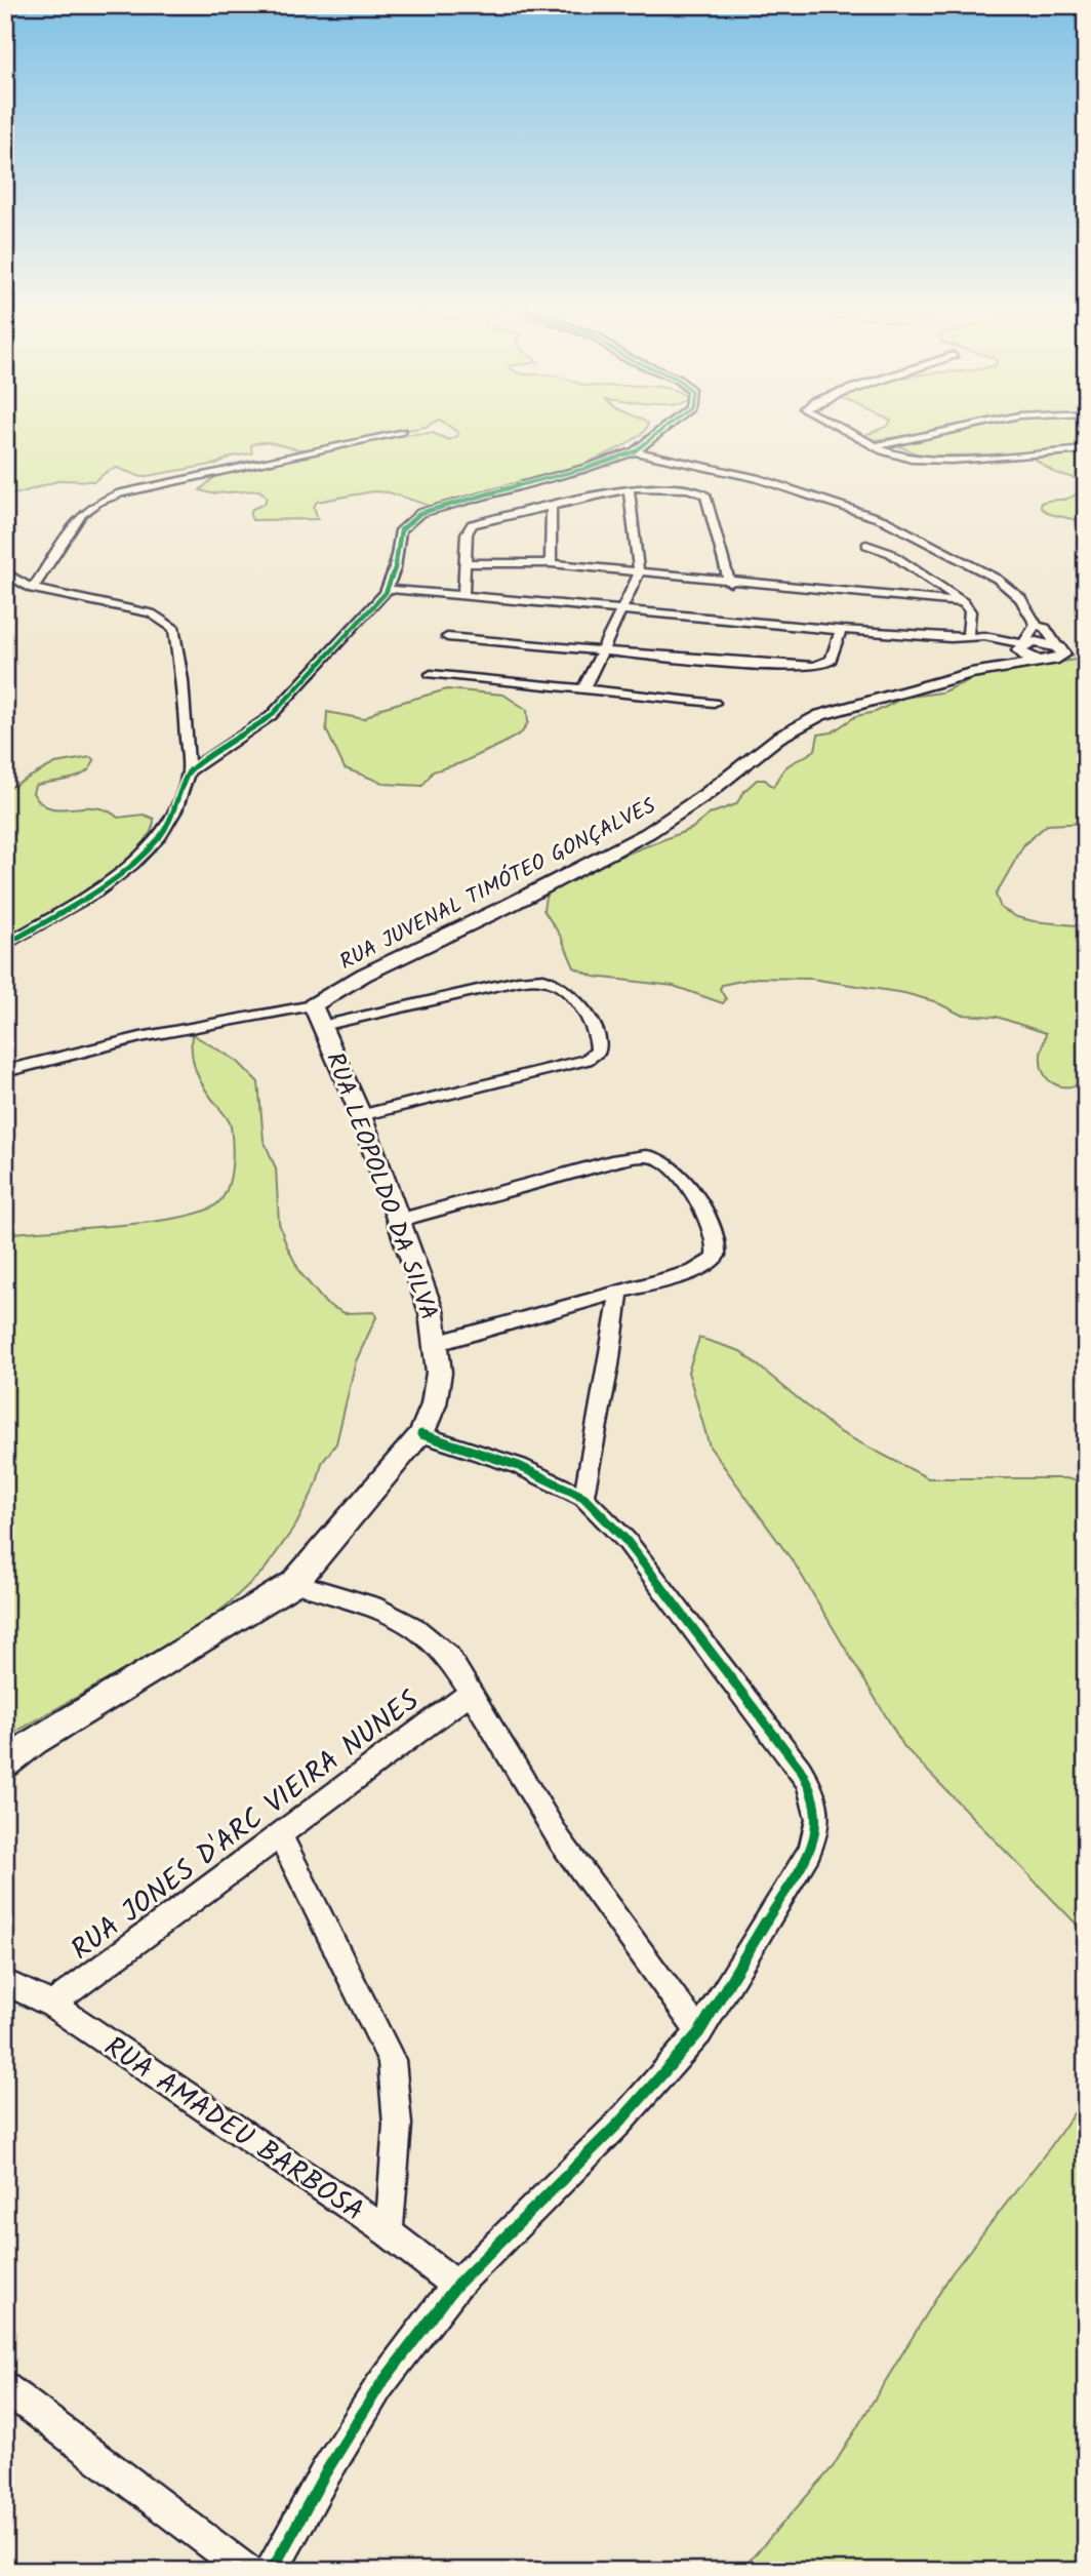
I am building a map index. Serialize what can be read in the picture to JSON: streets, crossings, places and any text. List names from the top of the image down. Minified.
{"streets":{"street":["RUA JUVENAL TIMÓTEO GONÇALVES","RUA LEOPOLDO DA SILVA","RUA JONES D'ARC VIEIRA NUNES","RUA AMADEU BARBOSA"]},"crossings":[["RUA JUVENAL TIMÓTEO GONÇALVES","RUA LEOPOLDO DA SILVA"],["RUA JONES D'ARC VIEIRA NUNES","RUA AMADEU BARBOSA"]]}
